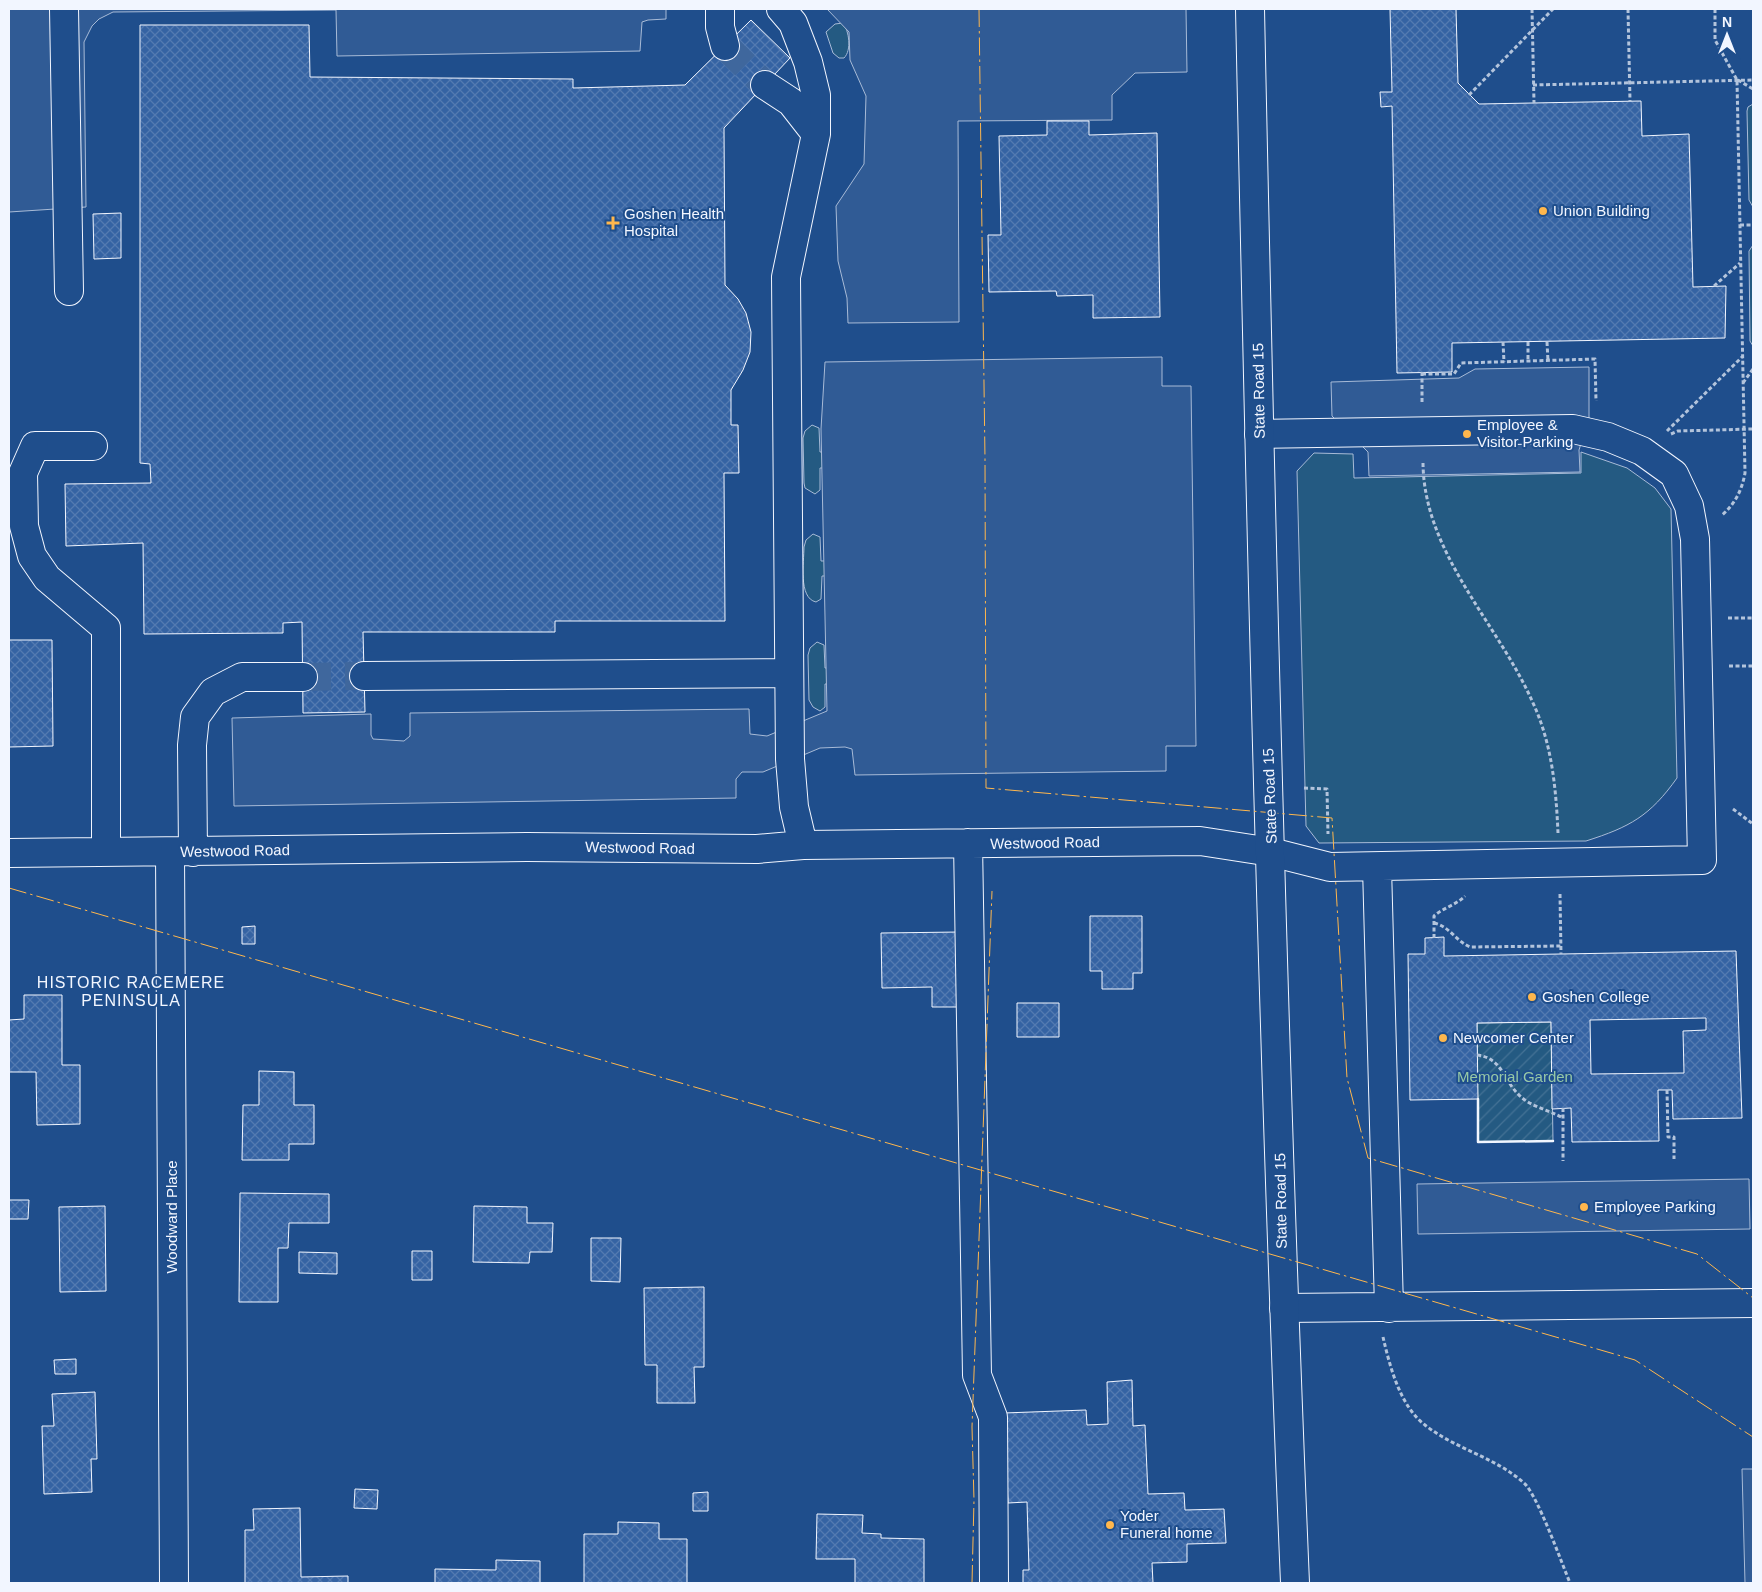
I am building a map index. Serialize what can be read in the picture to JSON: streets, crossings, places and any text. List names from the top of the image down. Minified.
{"streets":{"street":["State Road 15","Westwood Road","Woodward Place"]},"crossings":[["State Road 15","Westwood Road"],["Westwood Road","Woodward Place"]],"districts":["HISTORIC RACEMERE PENINSULA"],"parks":["Memorial Garden"],"places":{"other":["Union Building","Employee & Visitor Parking","Goshen College","Newcomer Center","Employee Parking","Yoder Funeral home"],"health":["Goshen Health Hospital"]},"north":"top"}
